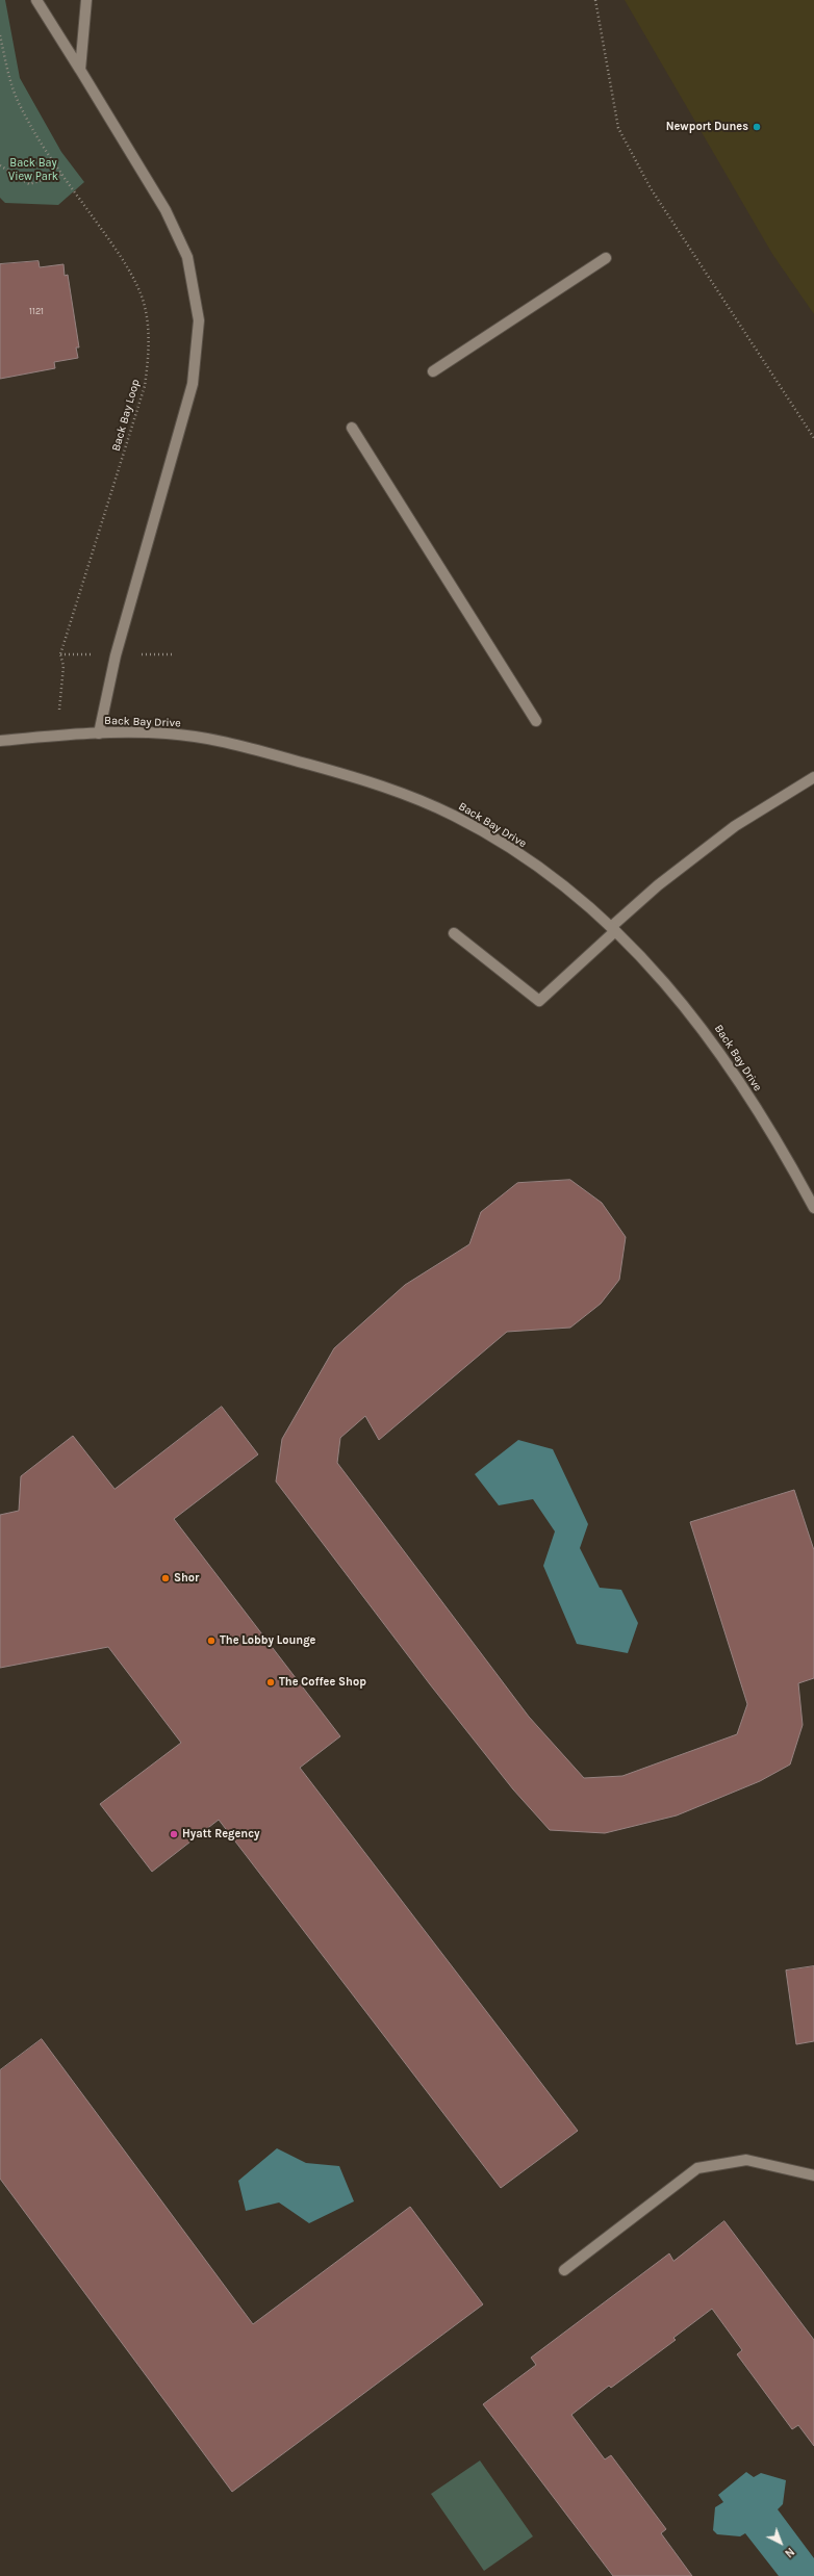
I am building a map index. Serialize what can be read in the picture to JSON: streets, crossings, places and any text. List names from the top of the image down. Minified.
{"streets":{"street":["Back Bay Drive"],"path":["Back Bay Loop"]},"crossings":[["Back Bay Loop","Back Bay Drive"]],"parks":["Back Bay View Park"],"places":["Newport Dunes","Shor","The Lobby Lounge","The Coffee Shop","Hyatt Regency"],"house_numbers":["1121"],"north":"bottom right"}
